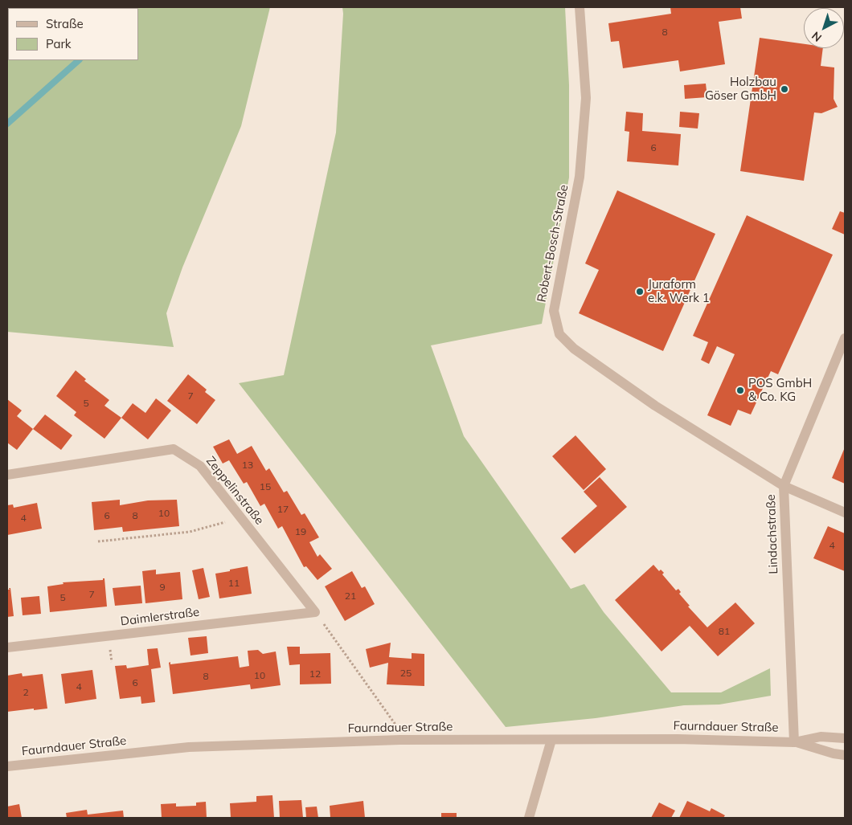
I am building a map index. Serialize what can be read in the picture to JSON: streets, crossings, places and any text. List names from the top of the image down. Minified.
{"streets":{"street":["Robert-Bosch-Straße","Zeppelinstraße","Lindachstraße","Daimlerstraße","Faurndauer Straße"]},"crossings":[["Robert-Bosch-Straße","Lindachstraße"],["Zeppelinstraße","Daimlerstraße"],["Lindachstraße","Faurndauer Straße"]],"places":["Holzbau Göser GmbH","Juraform e.k. Werk 1","POS GmbH & Co. KG"],"house_numbers":["8","6","7","5","13","15","17","10","6","8","4","19","4","11","9","7","21","5","81","25","12","10","8","6","4","2"],"legend":["Straße","Park"],"north":"bottom left"}
